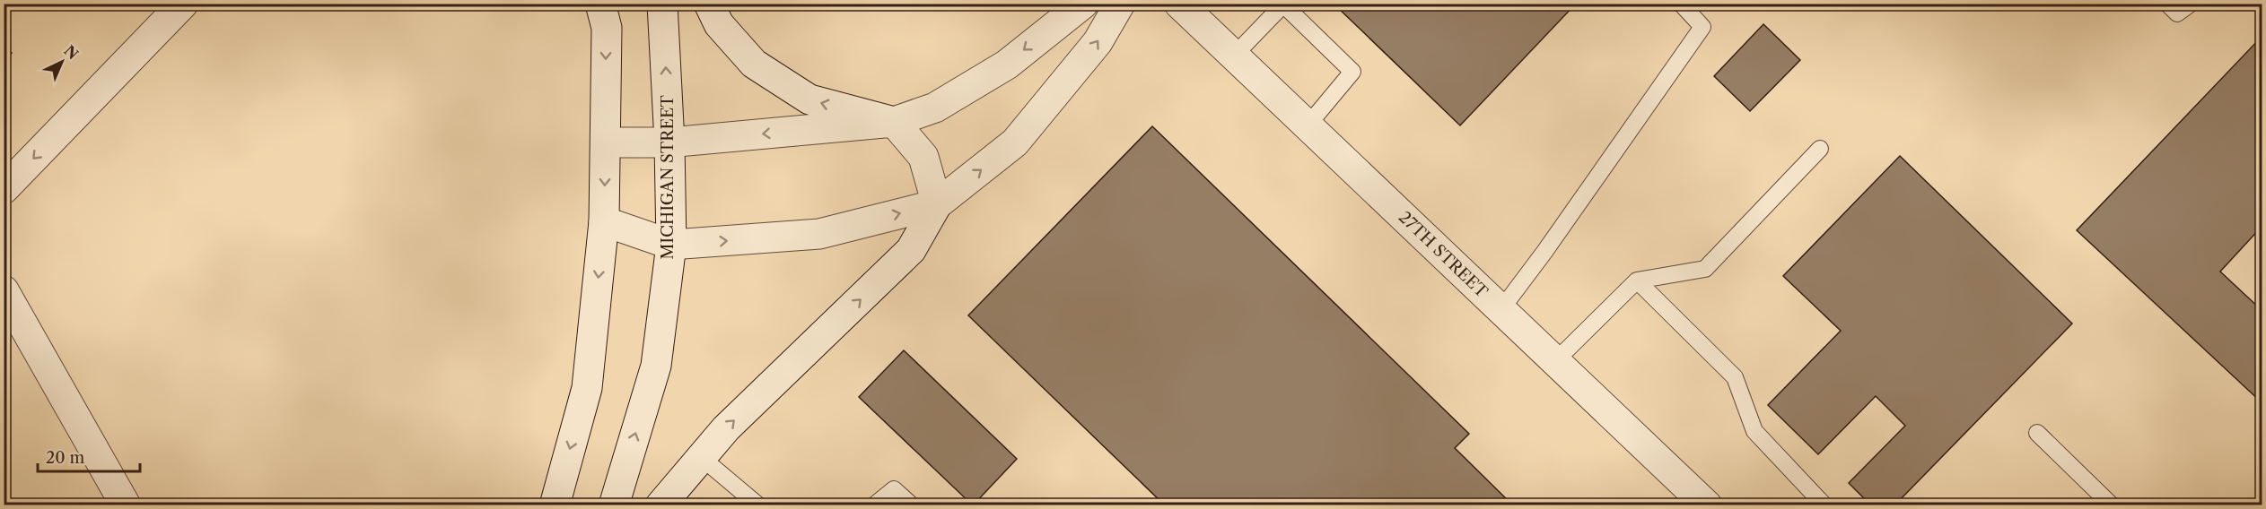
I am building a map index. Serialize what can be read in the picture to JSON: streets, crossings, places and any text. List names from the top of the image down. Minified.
{"streets":{"street":["MICHIGAN STREET","27TH STREET"]},"scale_bar":"20 m","north":"top right"}
